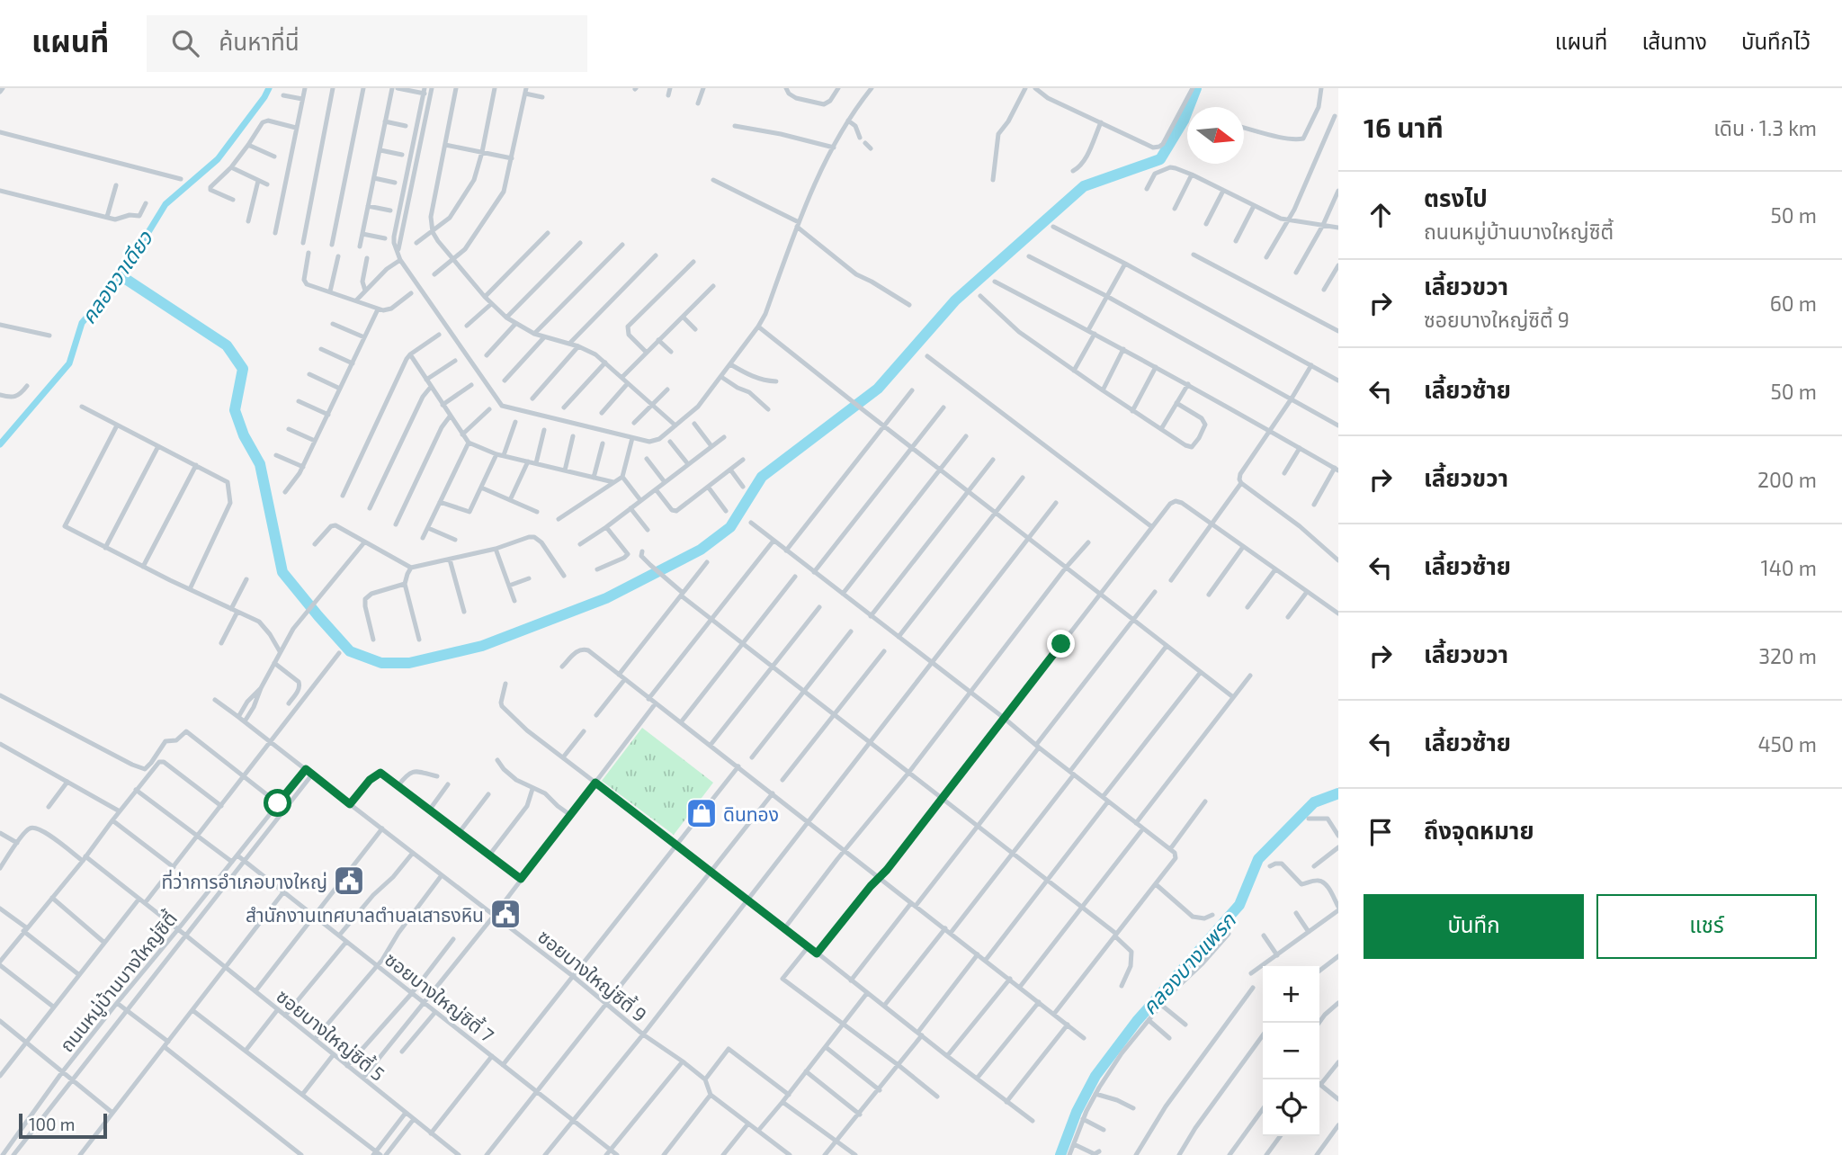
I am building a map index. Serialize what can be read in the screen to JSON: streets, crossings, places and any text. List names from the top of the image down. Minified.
{"streets":{"street":["ซอยบางใหญ่ซิตี้ 9","ถนนหมู่บ้านบางใหญ่ซิตี้","ซอยบางใหญ่ซิตี้ 7","ซอยบางใหญ่ซิตี้ 5"]},"crossings":[["ซอยบางใหญ่ซิตี้ 9","ถนนหมู่บ้านบางใหญ่ซิตี้"],["ถนนหมู่บ้านบางใหญ่ซิตี้","ซอยบางใหญ่ซิตี้ 7"],["ถนนหมู่บ้านบางใหญ่ซิตี้","ซอยบางใหญ่ซิตี้ 5"]],"water":["คลองวาเดียว","คลองบางแพรก"],"places":{"shop":["ดินทอง"],"public building":["ที่ว่าการอำเภอบางใหญ่","สำนักงานเทศบาลตำบลเสาธงหิน"]},"scale_bar":"100 m","north":"right","page":{"header":"แผนที่","search":"ค้นหาที่นี่","nav":["แผนที่","เส้นทาง","บันทึกไว้"],"heading":["16 นาที","เดิน · 1.3 km"],"list":[["ตรงไป","ถนนหมู่บ้านบางใหญ่ซิตี้","50 m"],["เลี้ยวขวา","ซอยบางใหญ่ซิตี้ 9","60 m"],["เลี้ยวซ้าย","50 m"],["เลี้ยวขวา","200 m"],["เลี้ยวซ้าย","140 m"],["เลี้ยวขวา","320 m"],["เลี้ยวซ้าย","450 m"],"ถึงจุดหมาย"],"buttons":["บันทึก","แชร์"],"map_buttons":["+","−"],"scale":"100 m"}}
